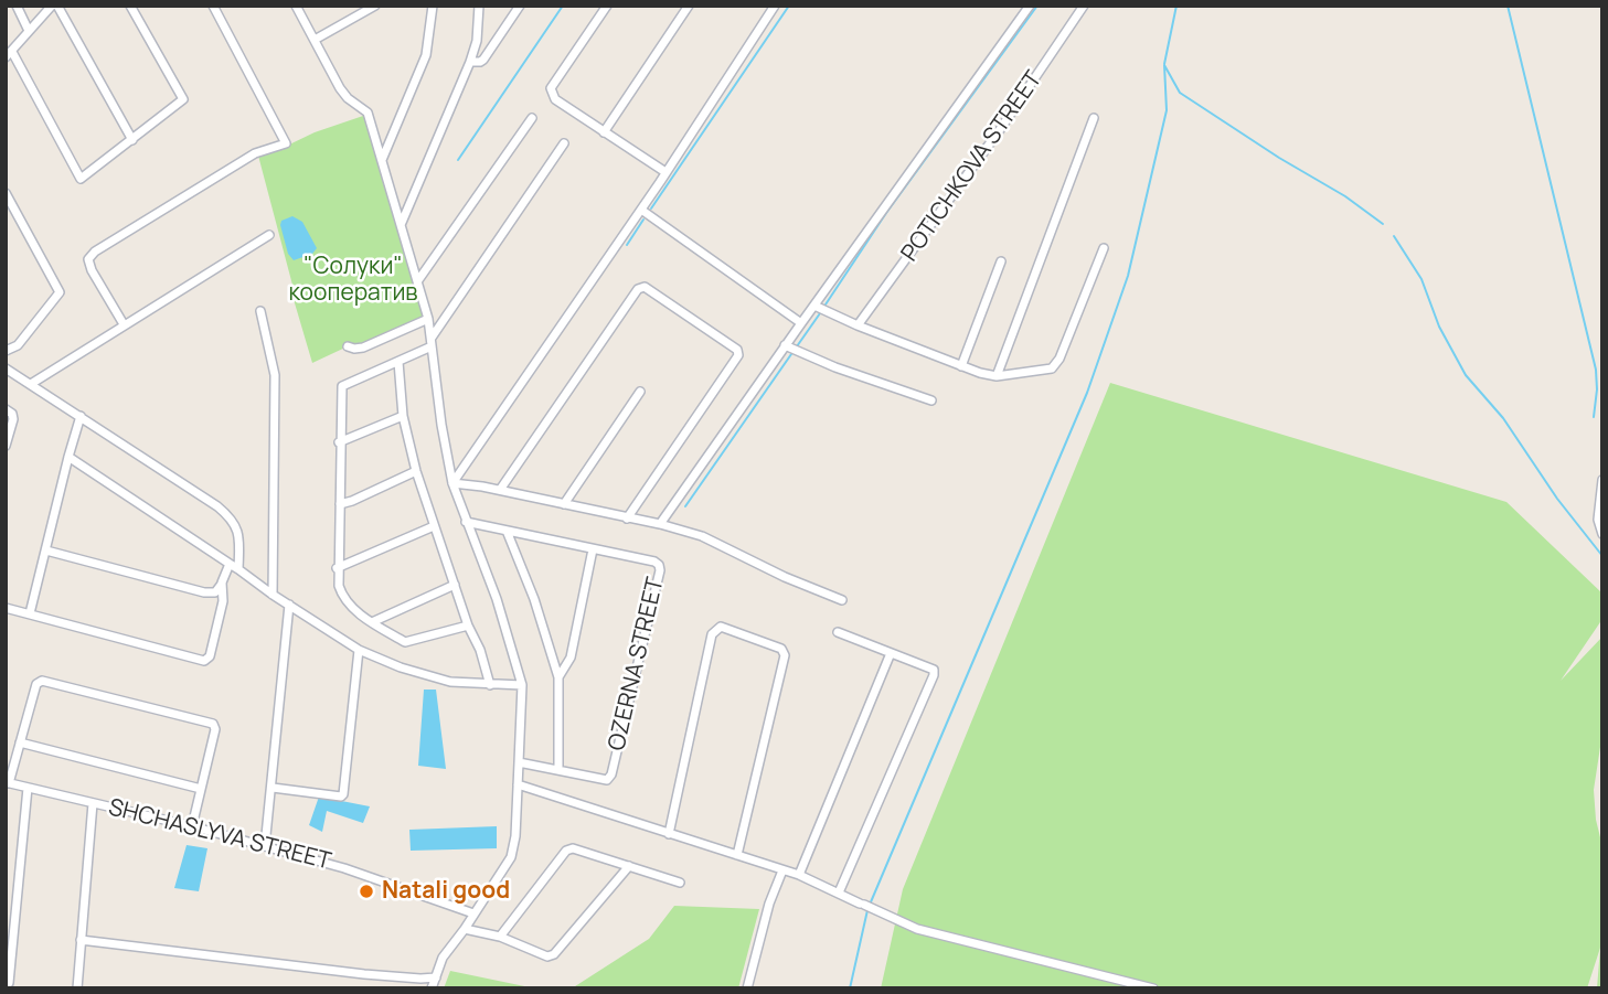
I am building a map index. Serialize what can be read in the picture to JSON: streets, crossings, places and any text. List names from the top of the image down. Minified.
{"streets":{"street":["POTICHKOVA STREET","OZERNA STREET","SHCHASLYVA STREET"]},"parks":["\"Солуки\" кооператив"],"places":["Natali good"]}
